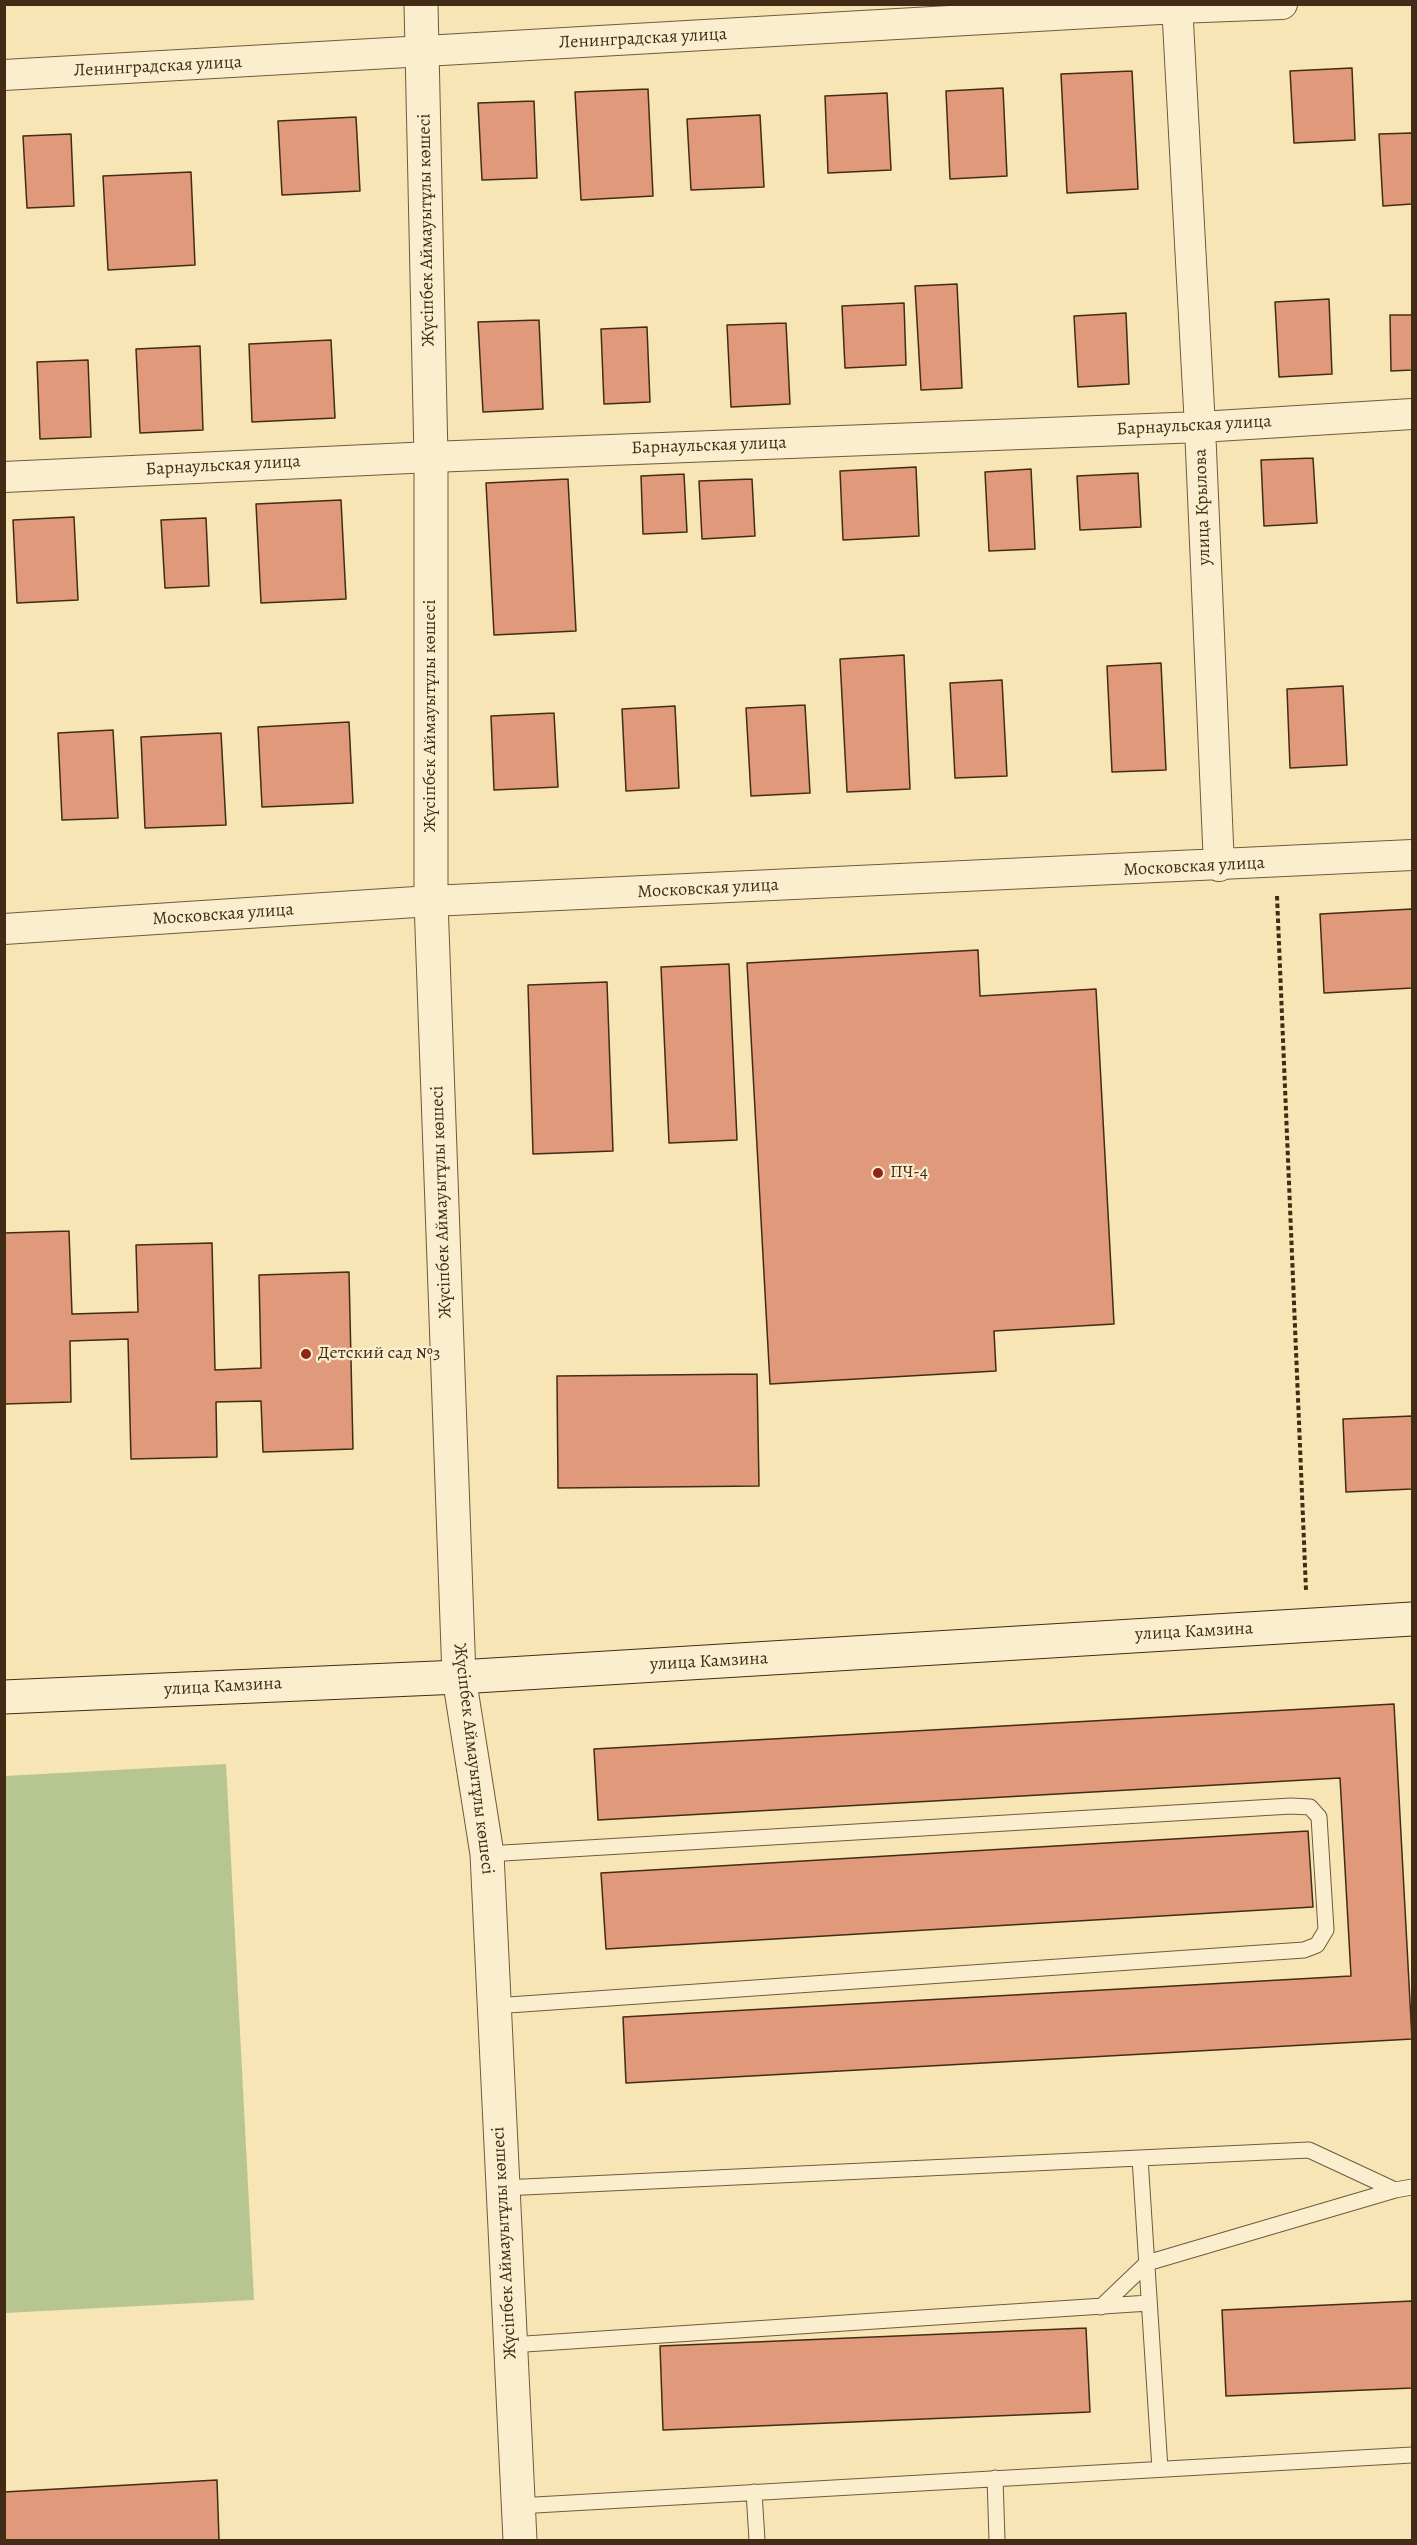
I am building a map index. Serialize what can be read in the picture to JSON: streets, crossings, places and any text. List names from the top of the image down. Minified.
{"streets":{"street":["Ленинградская улица","Жүсіпбек Аймауытұлы көшесі","Барнаульская улица","улица Крылова","Московская улица","улица Камзина"]},"crossings":[["Ленинградская улица","Жүсіпбек Аймауытұлы көшесі"],["Ленинградская улица","улица Крылова"],["Жүсіпбек Аймауытұлы көшесі","Барнаульская улица"],["Жүсіпбек Аймауытұлы көшесі","Московская улица"],["Жүсіпбек Аймауытұлы көшесі","улица Камзина"],["Барнаульская улица","улица Крылова"],["улица Крылова","Московская улица"]],"places":["ПЧ-4","Детский сад №3"]}
